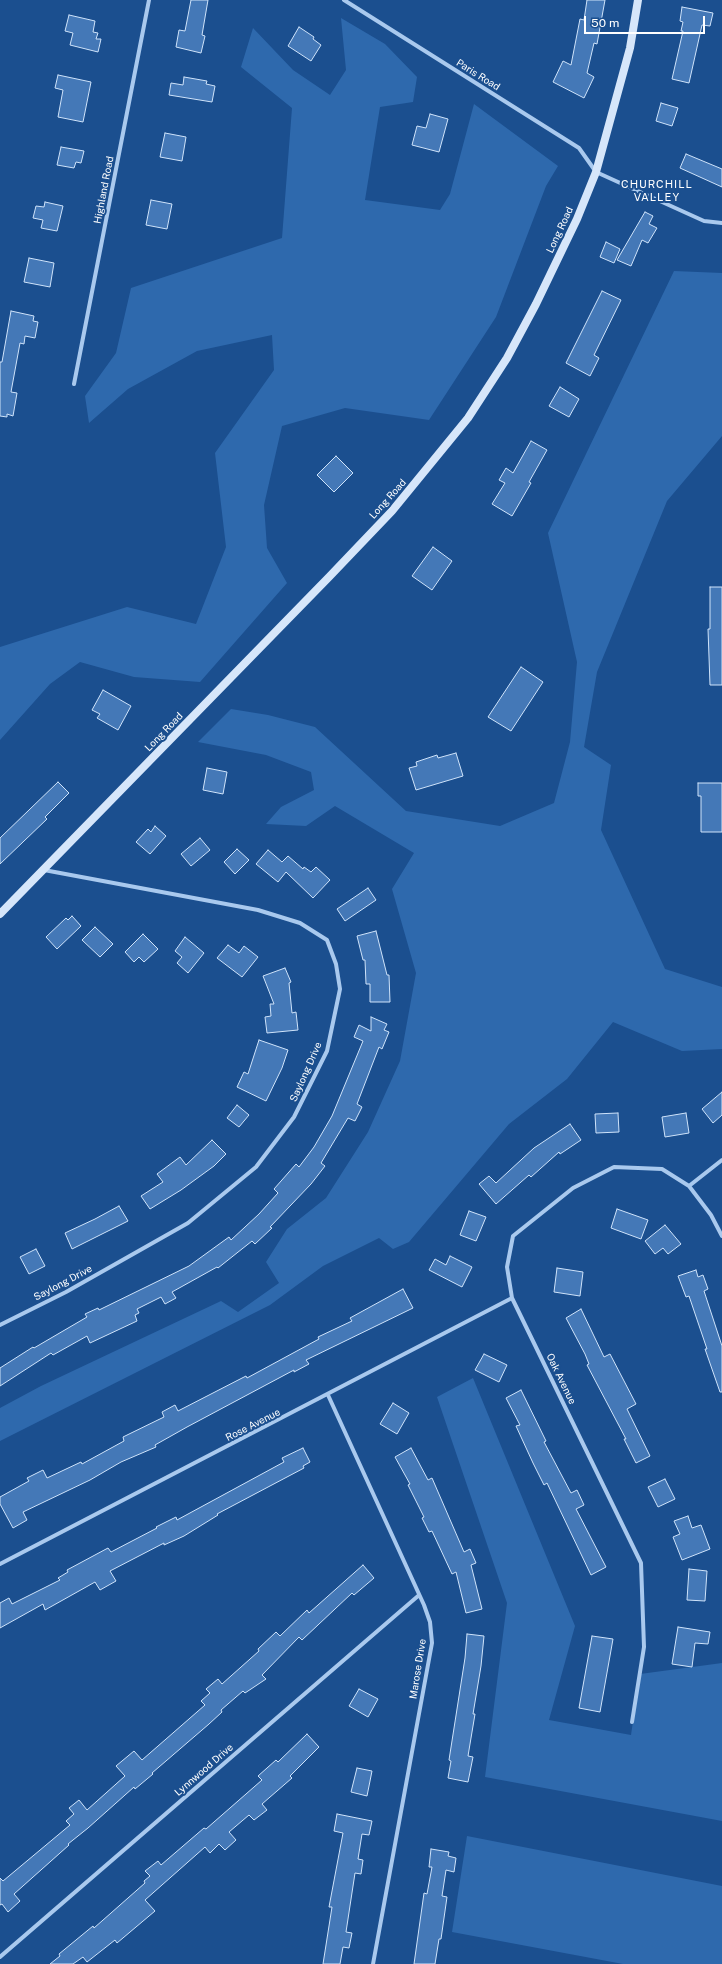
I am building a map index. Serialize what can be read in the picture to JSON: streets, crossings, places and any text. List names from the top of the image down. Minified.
{"streets":{"street":["Paris Road","Highland Road","Long Road","Saylong Drive","Oak Avenue","Rose Avenue","Marose Drive","Lynnwood Drive"]},"crossings":[["Paris Road","Long Road"],["Long Road","Saylong Drive"],["Oak Avenue","Rose Avenue"],["Rose Avenue","Marose Drive"],["Marose Drive","Lynnwood Drive"]],"districts":["CHURCHILL VALLEY"],"scale_bar":"50 m"}
